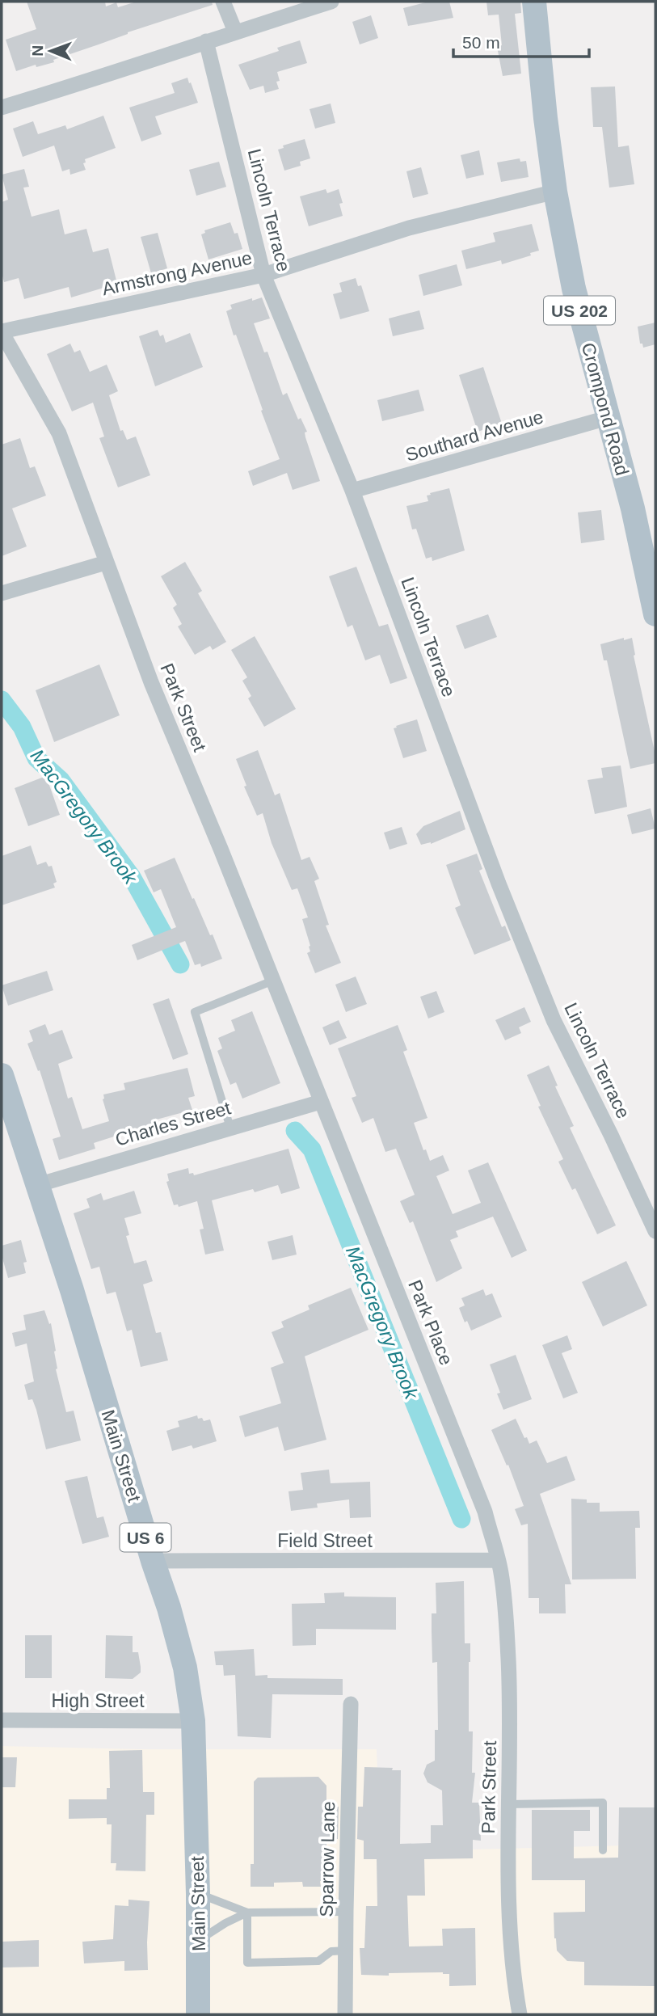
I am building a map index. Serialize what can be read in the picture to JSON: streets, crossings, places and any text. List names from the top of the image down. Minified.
{"streets":{"main road":["US 202","Crompond Road","Main Street","US 6"],"street":["Lincoln Terrace","Armstrong Avenue","Southard Avenue","Park Street","Charles Street","Park Place","Field Street","High Street","Sparrow Lane"]},"crossings":[["Lincoln Terrace","Armstrong Avenue"],["Lincoln Terrace","Southard Avenue"],["Armstrong Avenue","Crompond Road"],["Armstrong Avenue","Park Street"],["Crompond Road","Southard Avenue"],["Park Street","Charles Street"],["Park Street","Park Place"],["Park Street","Field Street"],["Charles Street","Park Place"],["Charles Street","Main Street"],["Park Place","Field Street"],["Main Street","Field Street"],["Main Street","High Street"]],"water":["MacGregory Brook"],"scale_bar":"50 m","north":"left"}
